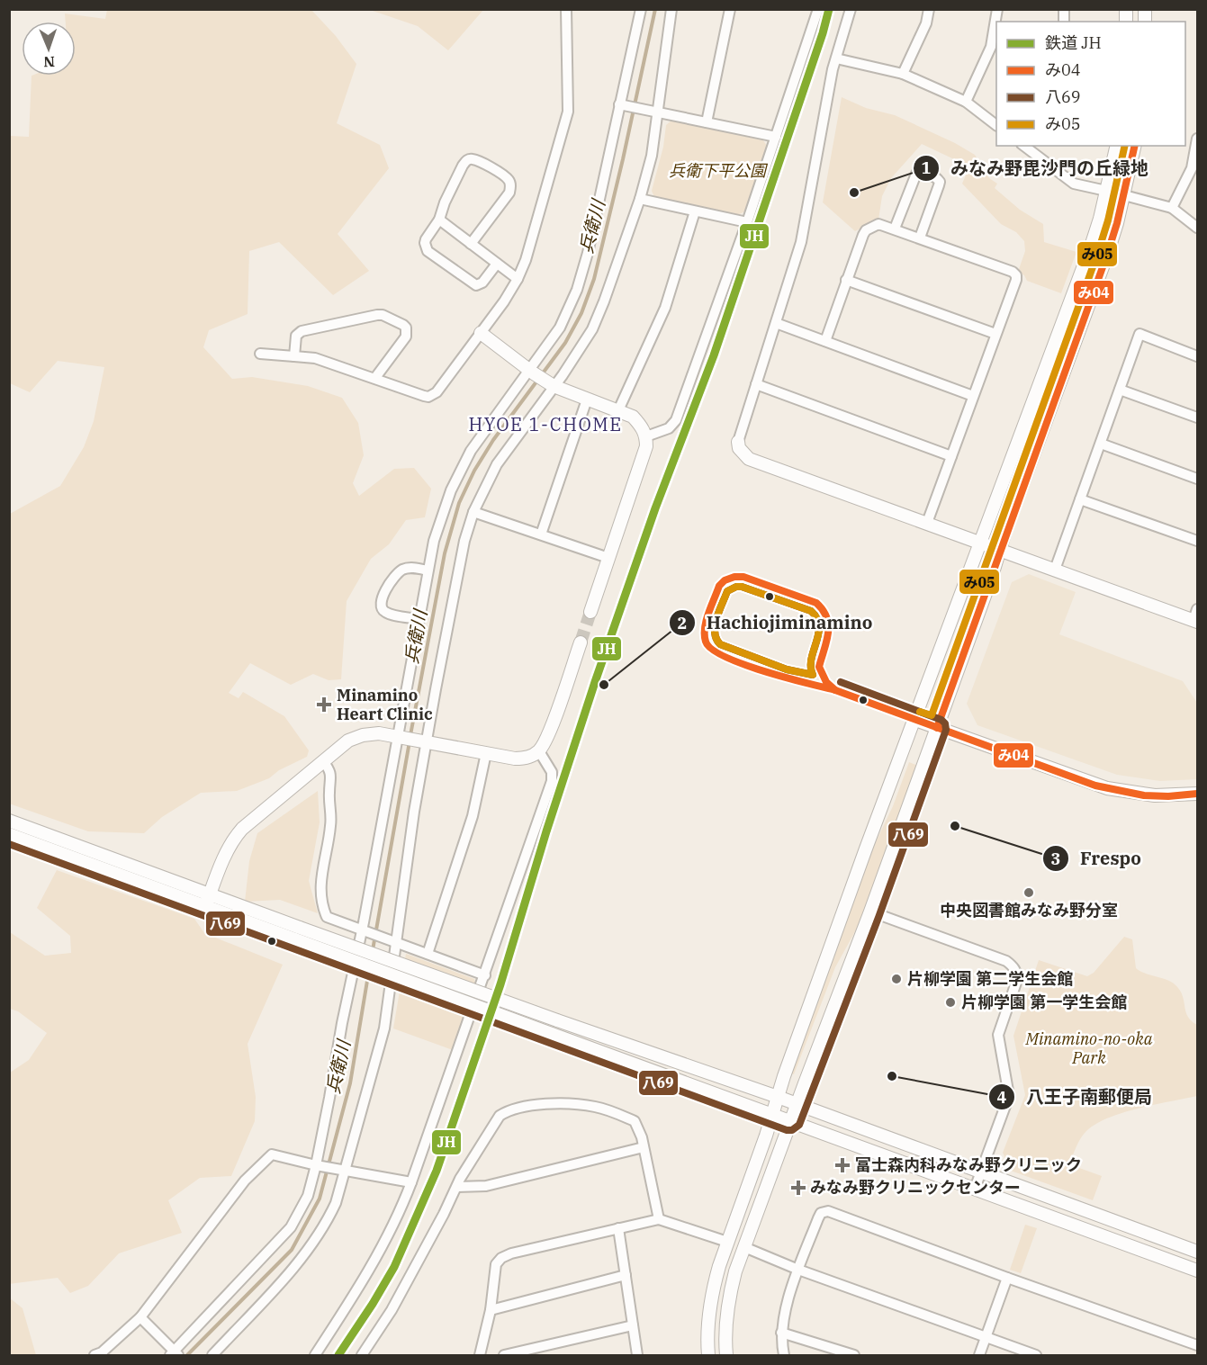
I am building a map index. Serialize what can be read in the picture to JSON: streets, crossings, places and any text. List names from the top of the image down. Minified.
{"districts":["HYOE 1-CHOME"],"water":["兵衛川"],"parks":["兵衛下平公園","Minamino-no-oka Park"],"places":{"other":["みなみ野毘沙門の丘緑地","Hachiojiminamino","Frespo","中央図書館みなみ野分室","片柳学園 第二学生会館","片柳学園 第一学生会館","八王子南郵便局"],"health":["Minamino Heart Clinic","富士森内科みなみ野クリニック","みなみ野クリニックセンター"]},"lines":["rail line JH","transit line み04","transit line み05","transit line 八69"],"legend":["鉄道 JH","み04","八69","み05"],"north":"bottom"}
